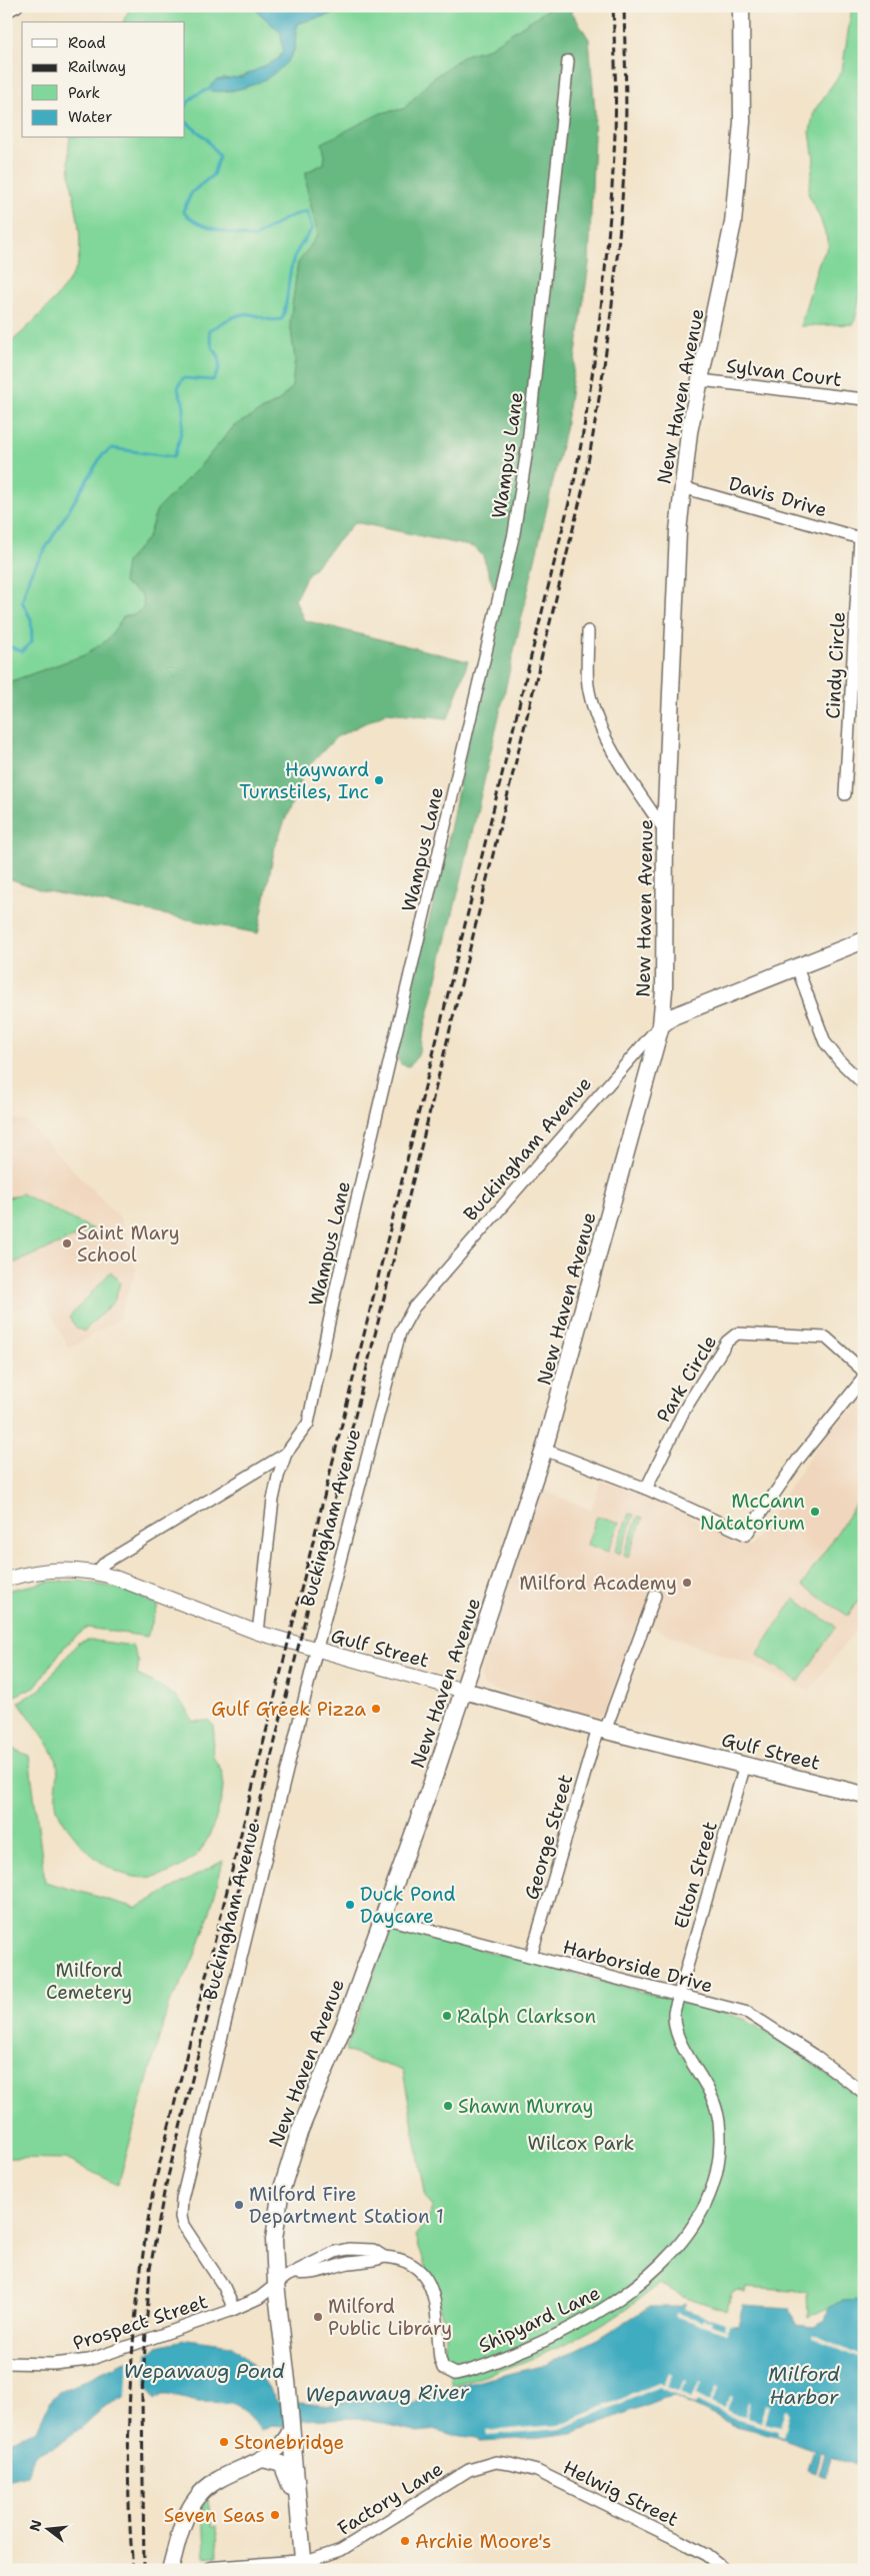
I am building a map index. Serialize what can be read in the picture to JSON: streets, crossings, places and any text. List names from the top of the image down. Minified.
{"streets":{"main road":["New Haven Avenue","Buckingham Avenue","Gulf Street"],"street":["Sylvan Court","Wampus Lane","Davis Drive","Cindy Circle","Park Circle","George Street","Elton Street","Harborside Drive","Shipyard Lane","Prospect Street","Helwig Street","Factory Lane"]},"crossings":[["Sylvan Court","New Haven Avenue"],["New Haven Avenue","Davis Drive"],["New Haven Avenue","Buckingham Avenue"],["New Haven Avenue","Gulf Street"],["New Haven Avenue","Harborside Drive"],["New Haven Avenue","Shipyard Lane"],["New Haven Avenue","Prospect Street"],["New Haven Avenue","Factory Lane"],["Wampus Lane","Gulf Street"],["Davis Drive","Cindy Circle"],["Buckingham Avenue","Gulf Street"],["Buckingham Avenue","Prospect Street"],["Gulf Street","George Street"],["Gulf Street","Elton Street"],["George Street","Harborside Drive"],["Elton Street","Harborside Drive"],["Elton Street","Shipyard Lane"],["Harborside Drive","Shipyard Lane"],["Shipyard Lane","Prospect Street"],["Helwig Street","Factory Lane"]],"water":["Wepawaug Pond","Milford Harbor","Wepawaug River"],"parks":["Milford Cemetery","Wilcox Park"],"places":["Hayward Turnstiles, Inc","Saint Mary School","McCann Natatorium","Milford Academy","Gulf Greek Pizza","Duck Pond Daycare","Ralph Clarkson","Shawn Murray","Milford Fire Department Station 1","Milford Public Library","Stonebridge","Seven Seas","Archie Moore's"],"legend":["Road","Railway","Park","Water"],"north":"left"}
